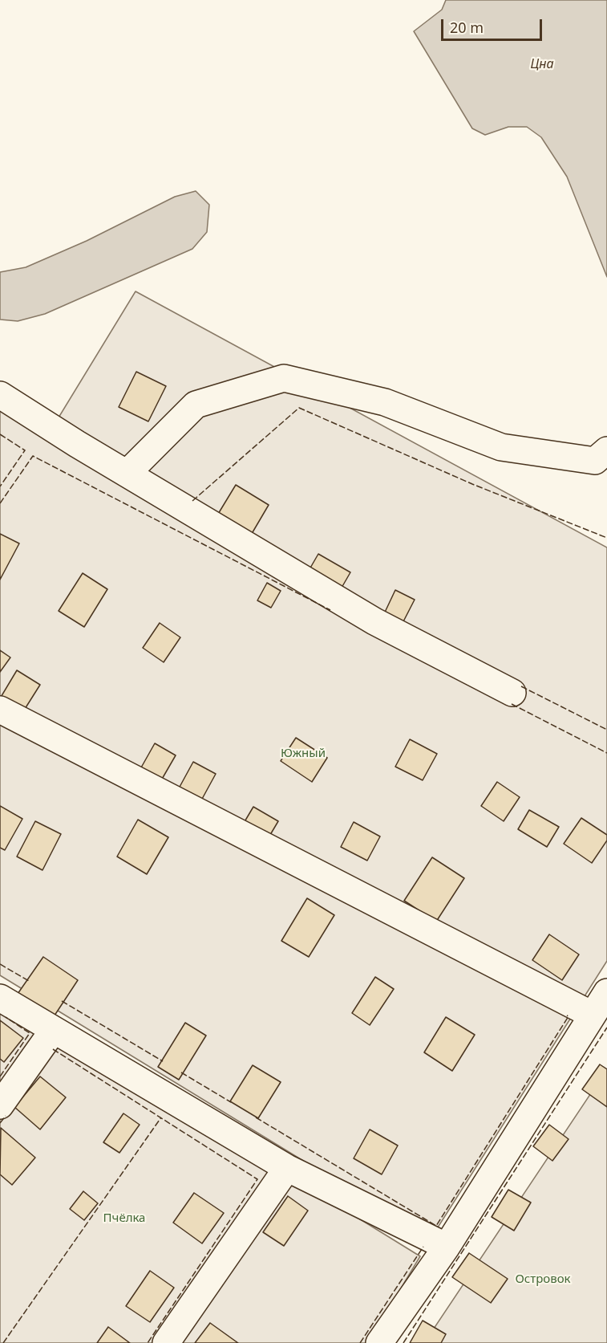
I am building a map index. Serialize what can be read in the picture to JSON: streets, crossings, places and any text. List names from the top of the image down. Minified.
{"water":["Цна"],"parks":["Южный","Пчёлка","Островок"],"scale_bar":"20 m"}
